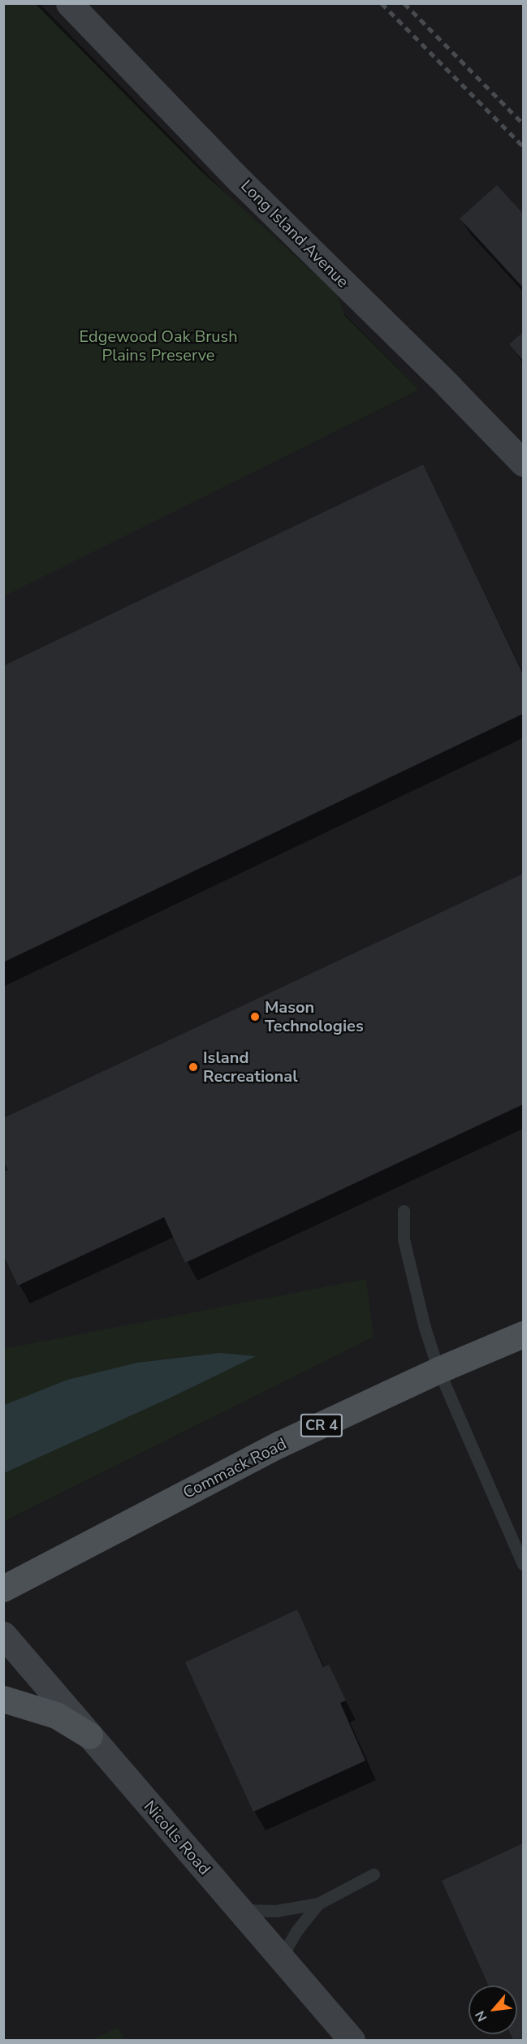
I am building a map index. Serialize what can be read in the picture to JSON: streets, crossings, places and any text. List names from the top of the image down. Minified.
{"streets":{"main road":["CR 4","Commack Road"],"street":["Long Island Avenue","Nicolls Road"]},"parks":["Edgewood Oak Brush Plains Preserve"],"places":["Mason Technologies","Island Recreational"],"north":"bottom left"}
